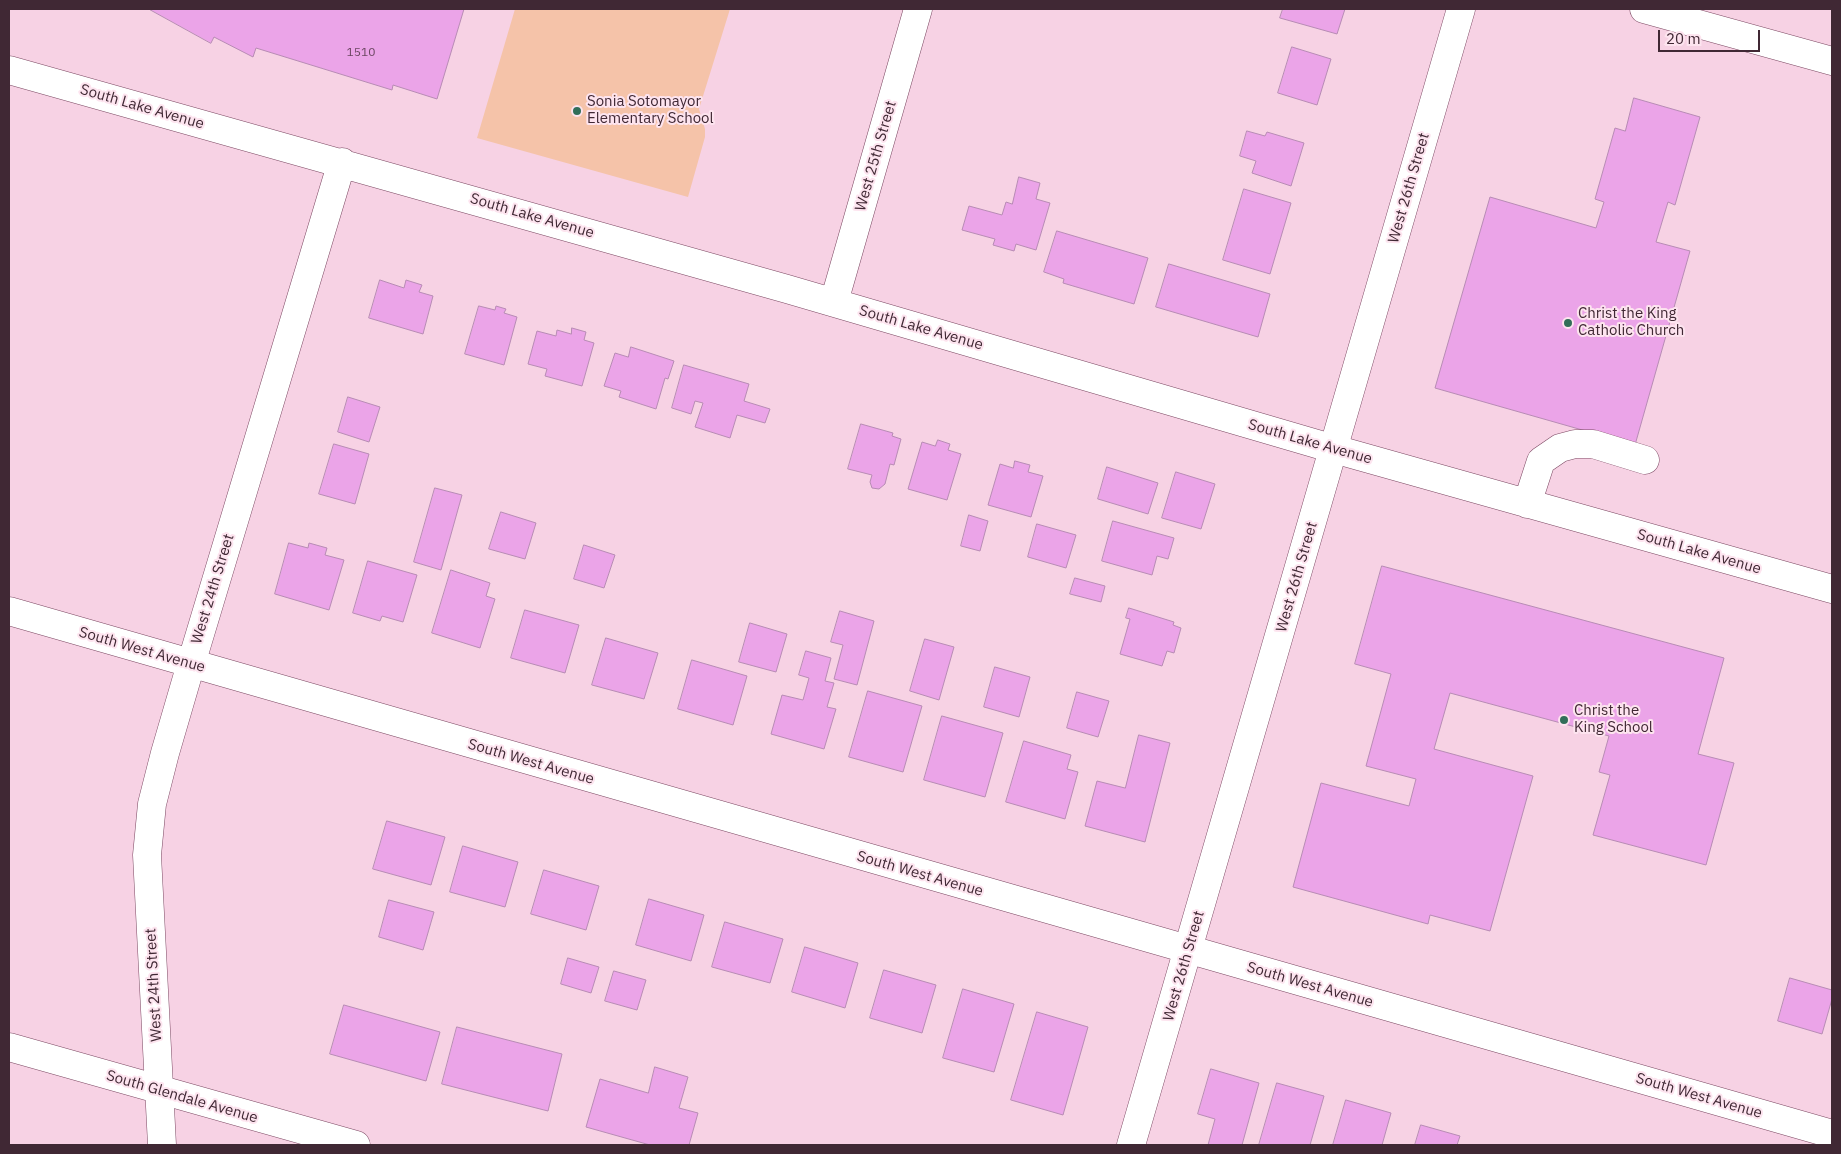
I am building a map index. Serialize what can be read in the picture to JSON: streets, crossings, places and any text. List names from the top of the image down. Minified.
{"streets":{"street":["South Lake Avenue","West 25th Street","West 26th Street","West 24th Street","South West Avenue","South Glendale Avenue"]},"crossings":[["South Lake Avenue","West 25th Street"],["South Lake Avenue","West 26th Street"],["South Lake Avenue","West 24th Street"],["West 26th Street","South West Avenue"],["West 24th Street","South West Avenue"],["West 24th Street","South Glendale Avenue"]],"places":["Sonia Sotomayor Elementary School","Christ the King Catholic Church","Christ the King School"],"house_numbers":["1510"],"scale_bar":"20 m"}
